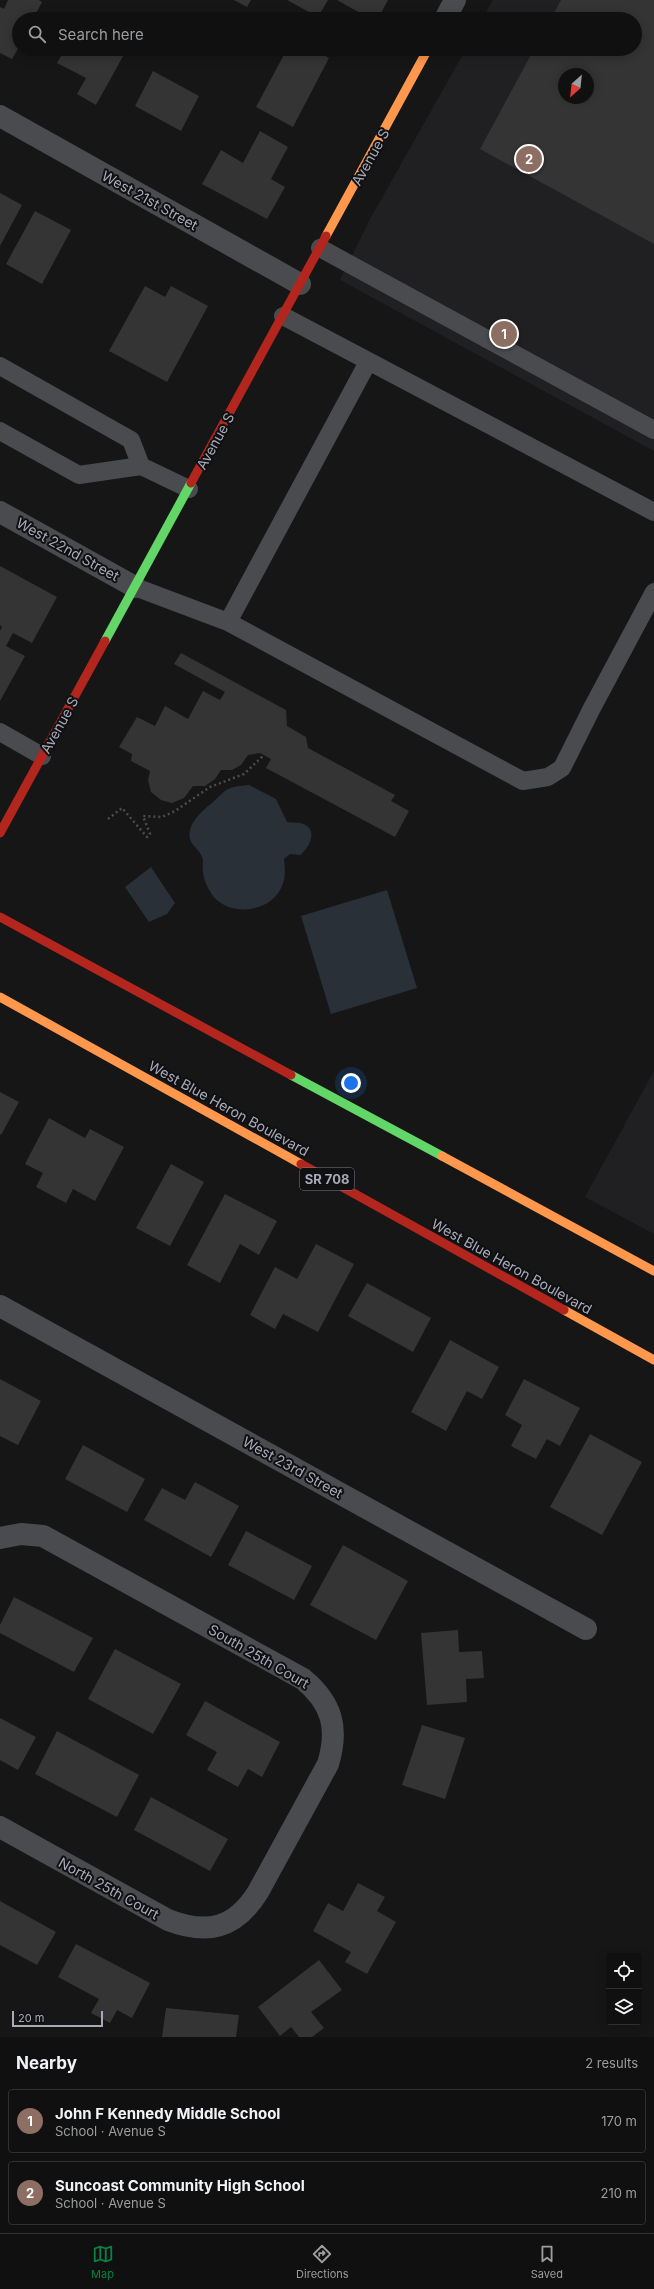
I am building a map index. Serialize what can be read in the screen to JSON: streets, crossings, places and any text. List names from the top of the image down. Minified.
{"streets":{"main road":["Avenue S","West Blue Heron Boulevard","SR 708"],"street":["West 21st Street","West 22nd Street","West 23rd Street","South 25th Court","North 25th Court"]},"crossings":[["Avenue S","West 21st Street"],["Avenue S","West 22nd Street"],["South 25th Court","North 25th Court"]],"scale_bar":"20 m","north":"bottom left","page":{"search":"Search here","pins":["2","1"],"scale":"20 m","heading":["Nearby","2 results"],"list":[{"mark":"1","name":"John F Kennedy Middle School","note":"School · Avenue S","value":"170 m"},{"mark":"2","name":"Suncoast Community High School","note":"School · Avenue S","value":"210 m"}],"nav":["Map","Directions","Saved"]}}
